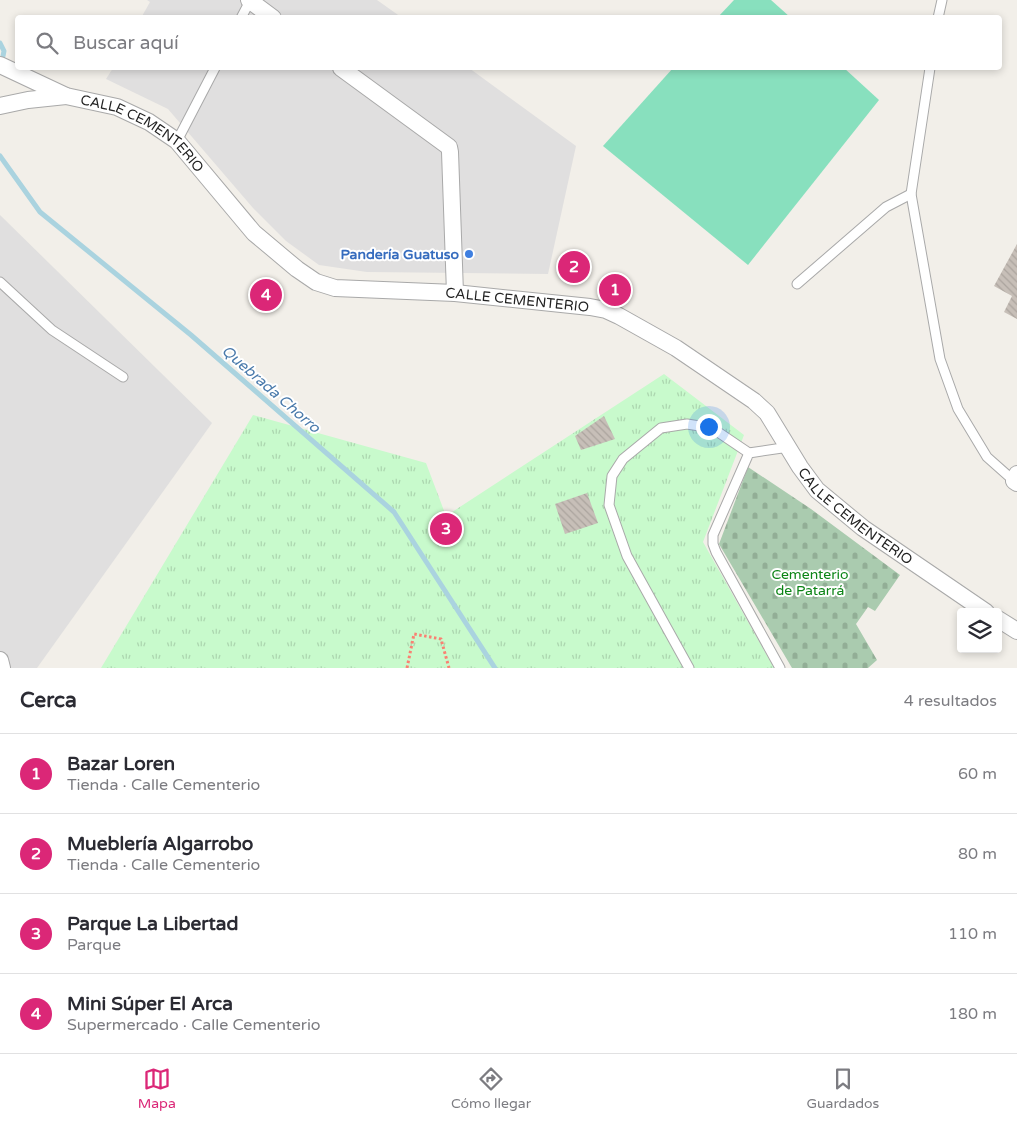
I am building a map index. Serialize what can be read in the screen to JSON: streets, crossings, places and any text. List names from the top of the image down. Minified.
{"streets":{"street":["CALLE CEMENTERIO"]},"water":["Quebrada Chorro"],"parks":["Cementerio de Patarrá"],"places":["Pandería Guatuso"],"page":{"search":"Buscar aquí","pins":["2","1","4","3"],"heading":["Cerca","4 resultados"],"list":[{"mark":"1","name":"Bazar Loren","note":"Tienda · Calle Cementerio","value":"60 m"},{"mark":"2","name":"Mueblería Algarrobo","note":"Tienda · Calle Cementerio","value":"80 m"},{"mark":"3","name":"Parque La Libertad","note":"Parque","value":"110 m"},{"mark":"4","name":"Mini Súper El Arca","note":"Supermercado · Calle Cementerio","value":"180 m"}],"nav":["Mapa","Cómo llegar","Guardados"]}}
